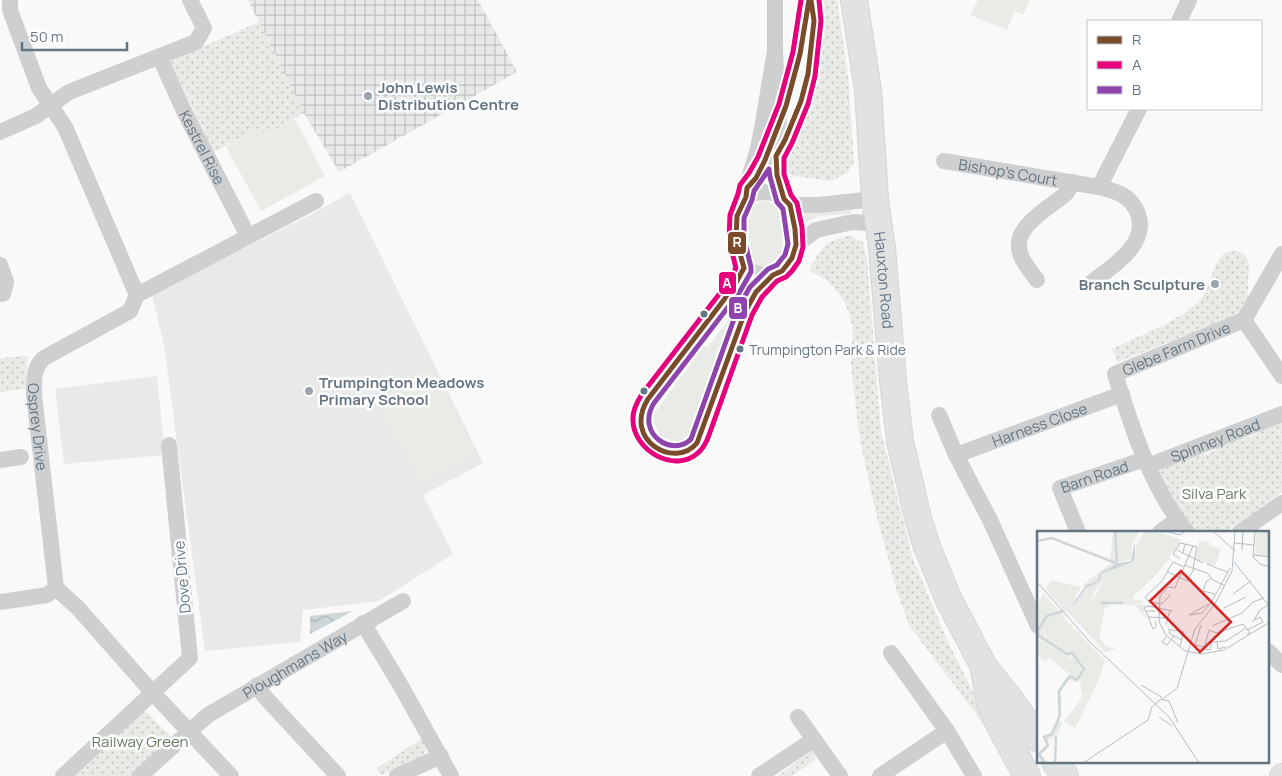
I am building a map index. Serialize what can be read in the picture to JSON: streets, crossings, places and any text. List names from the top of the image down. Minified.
{"streets":{"main road":["Hauxton Road"],"street":["Kestrel Rise","Bishop's Court","Glebe Farm Drive","Harness Close","Osprey Drive","Spinney Road","Barn Road","Dove Drive","Ploughmans Way"]},"crossings":[["Glebe Farm Drive","Harness Close"],["Glebe Farm Drive","Spinney Road"],["Glebe Farm Drive","Barn Road"],["Spinney Road","Barn Road"]],"parks":["Silva Park","Railway Green"],"places":["John Lewis Distribution Centre","Branch Sculpture","Trumpington Park & Ride","Trumpington Meadows Primary School"],"lines":["transit line R","transit line A","transit line B"],"legend":["R","A","B"],"scale_bar":"50 m"}
